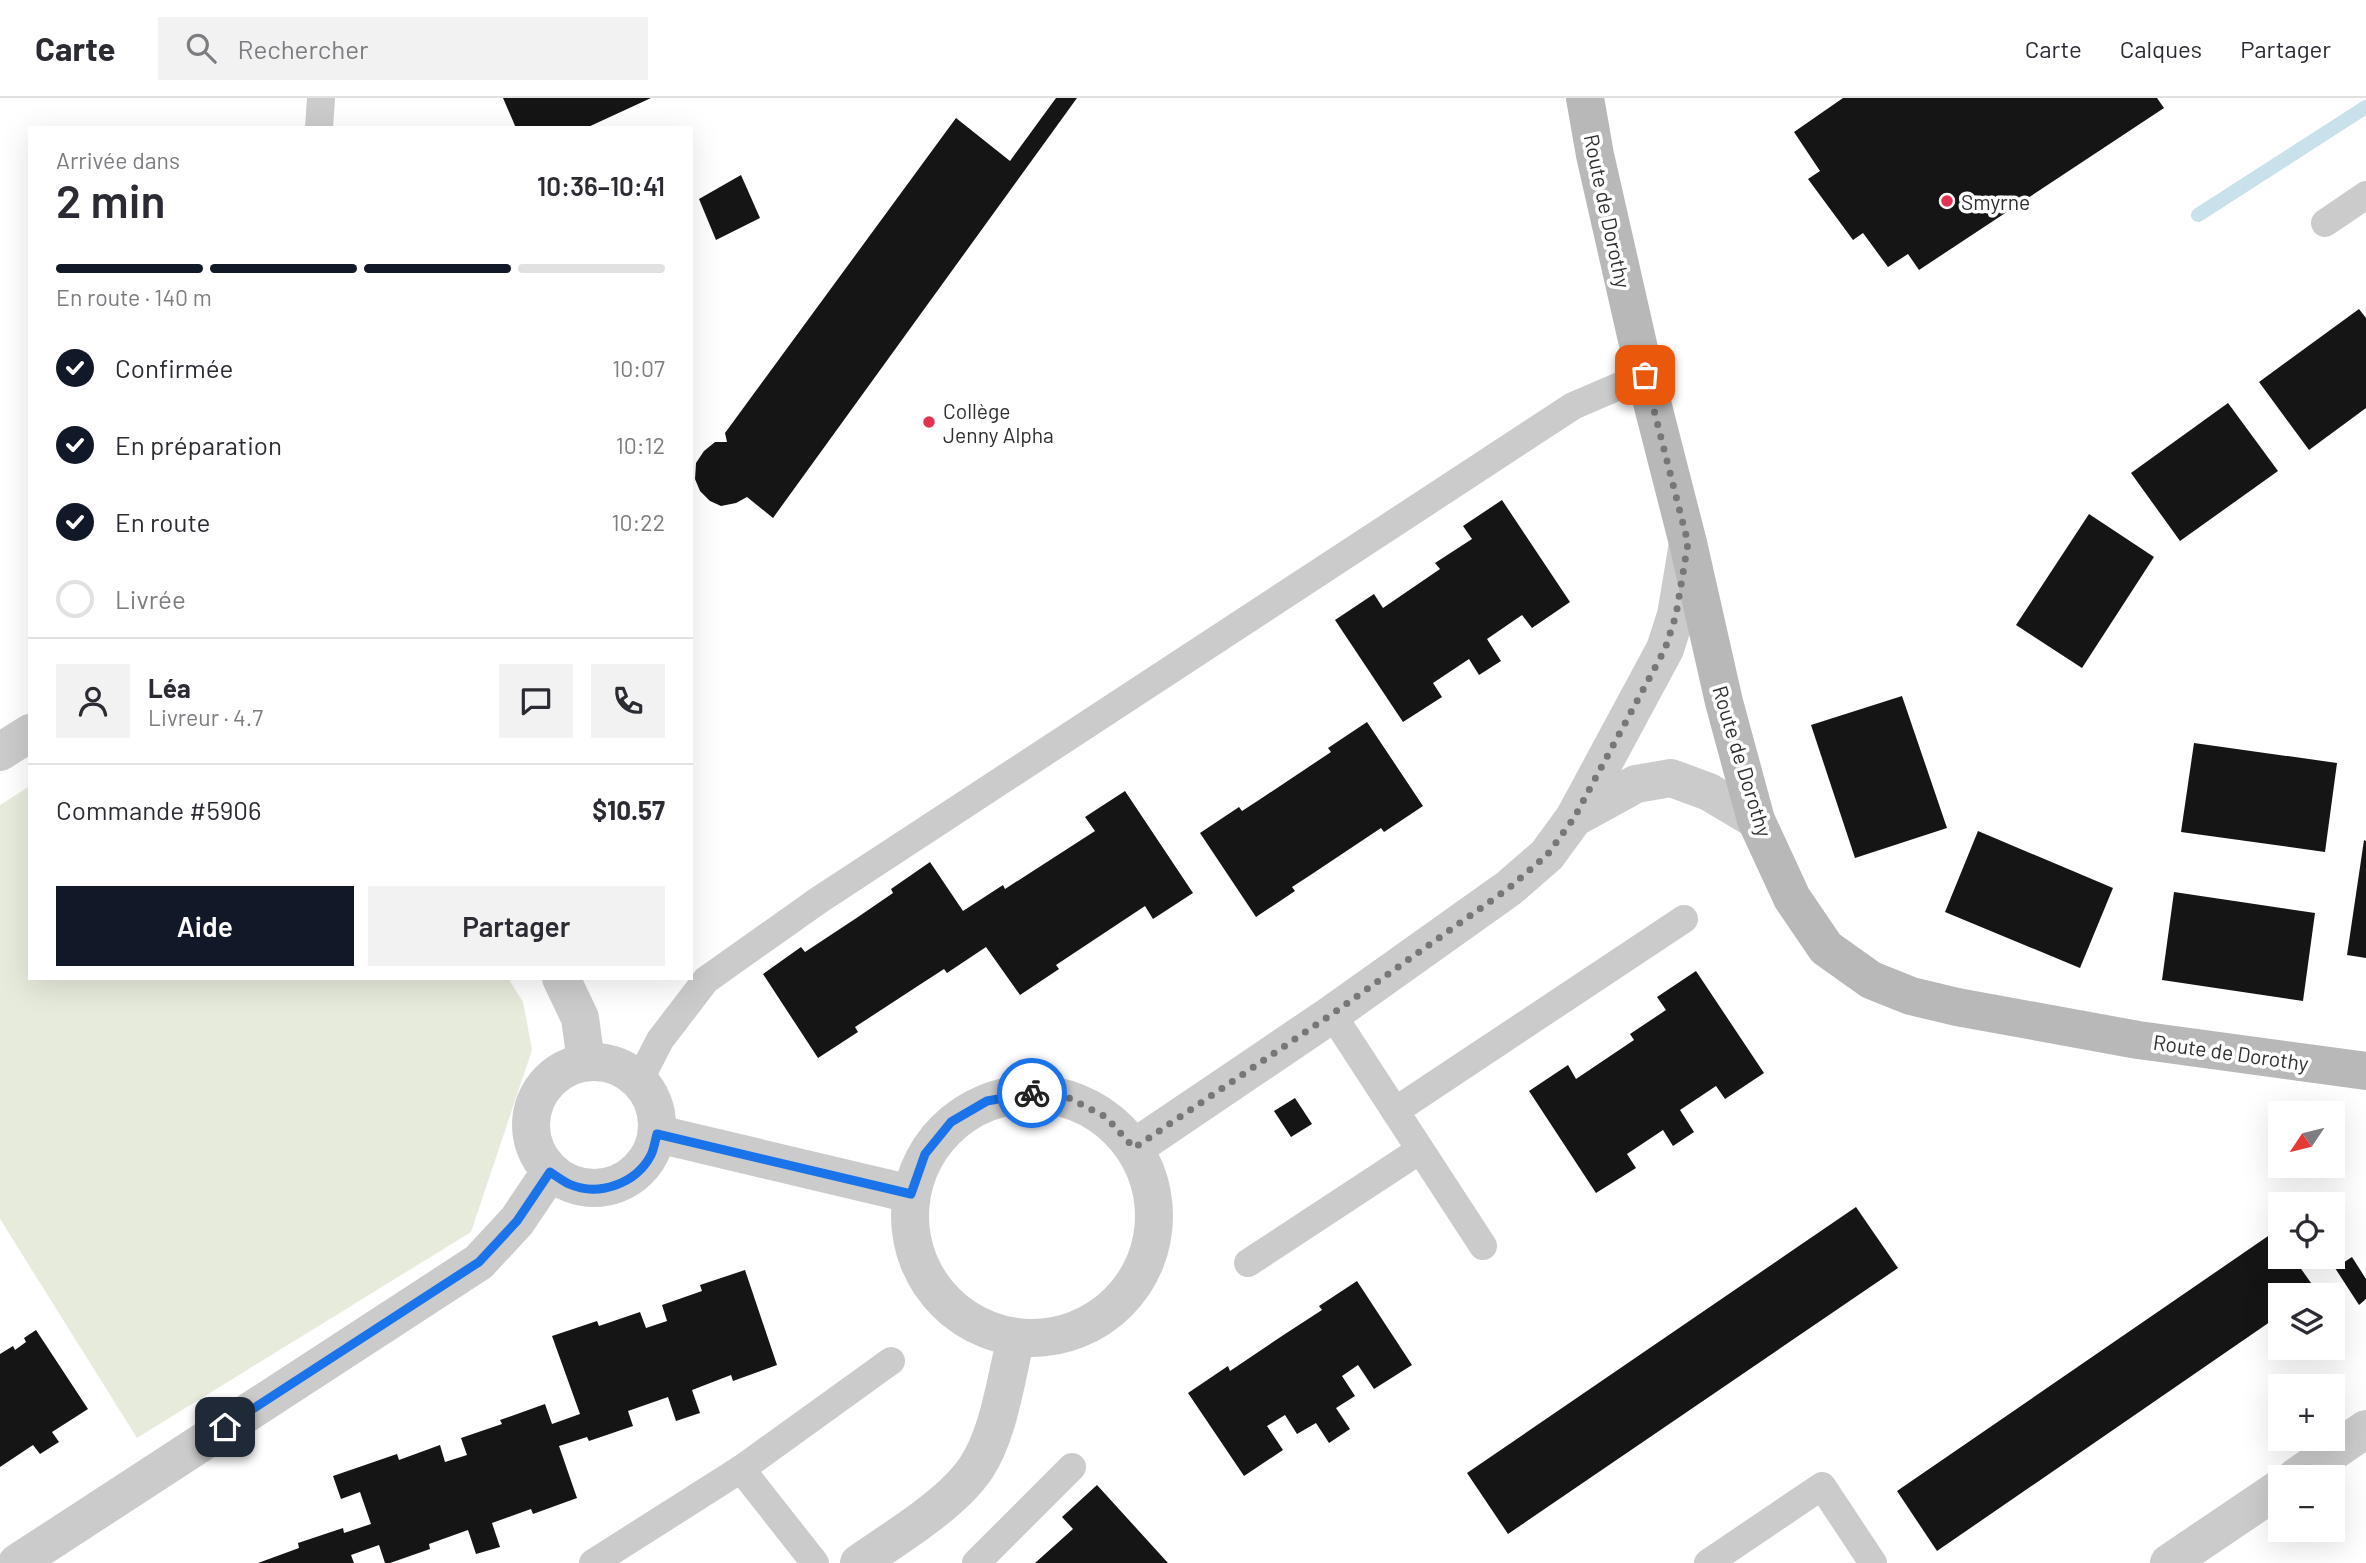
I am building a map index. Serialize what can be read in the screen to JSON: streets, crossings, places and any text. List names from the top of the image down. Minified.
{"streets":{"main road":["Route de Dorothy"]},"places":["Smyrne","Collège Jenny Alpha"],"north":"bottom left","page":{"header":"Carte","search":"Rechercher","nav":["Carte","Calques","Partager"],"heading":["2 min","Arrivée dans","10:36–10:41"],"panel":["Léa","Livreur · 4.7","Commande #5906","$10.57"],"bar":"En route · 140 m","list":[["Confirmée","10:07"],["En préparation","10:12"],["En route","10:22"],"Livrée"],"buttons":["Aide","Partager"],"map_buttons":["+","−"]}}
